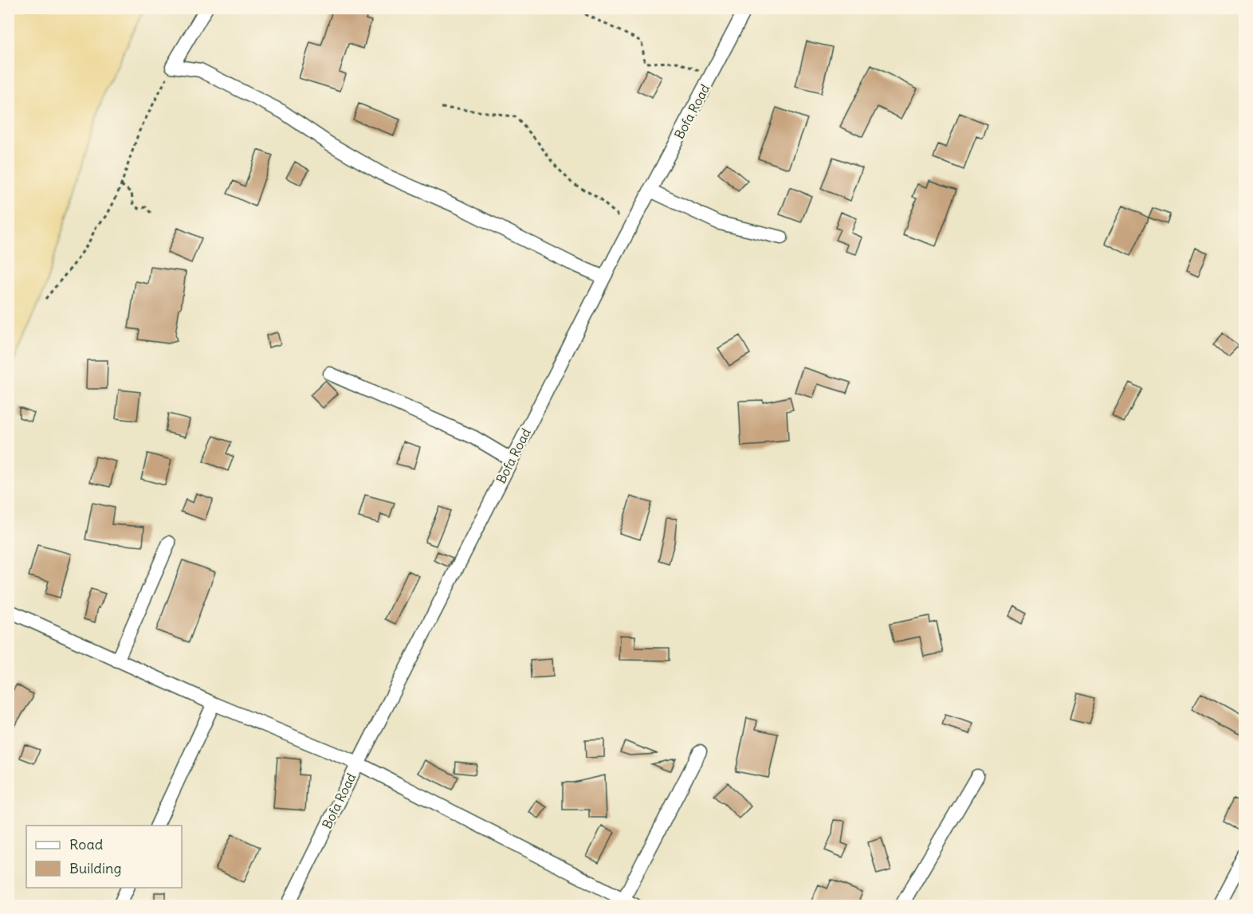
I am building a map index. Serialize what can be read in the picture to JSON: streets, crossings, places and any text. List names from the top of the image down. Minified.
{"streets":{"street":["Bofa Road"]},"legend":["Road","Building"]}
